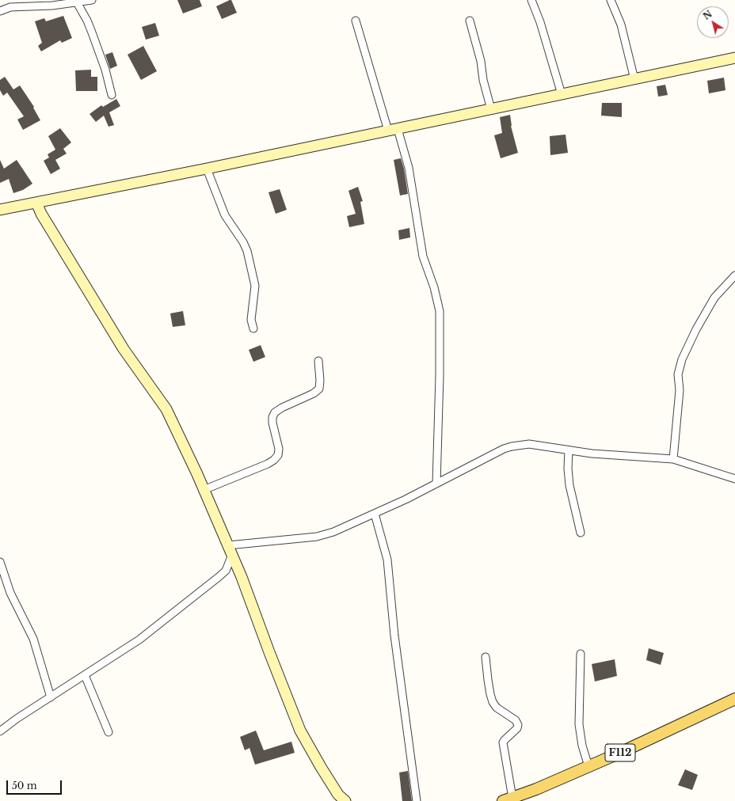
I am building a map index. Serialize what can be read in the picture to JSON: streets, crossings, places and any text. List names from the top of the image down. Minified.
{"streets":{"main road":["F112"]},"scale_bar":"50 m","north":"top left"}
